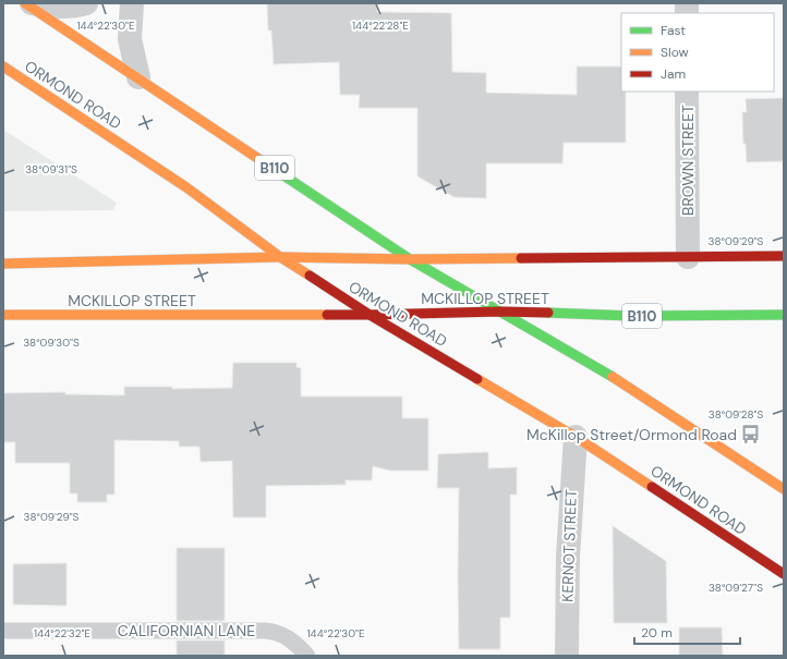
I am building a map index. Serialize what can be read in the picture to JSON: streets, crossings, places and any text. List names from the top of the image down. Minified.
{"streets":{"main road":["ORMOND ROAD","B110","MCKILLOP STREET"],"street":["BROWN STREET","KERNOT STREET"],"lane":["CALIFORNIAN LANE"]},"crossings":[["ORMOND ROAD","MCKILLOP STREET"],["ORMOND ROAD","KERNOT STREET"]],"places":{"bus stop":["McKillop Street/Ormond Road"]},"legend":["Fast","Slow","Jam"],"scale_bar":"20 m","coordinates":["144°22'30\"E","144°22'28\"E","38°09'31\"S","38°09'29\"S","38°09'30\"S","38°09'28\"S","38°09'27\"S","144°22'32\"E"]}
